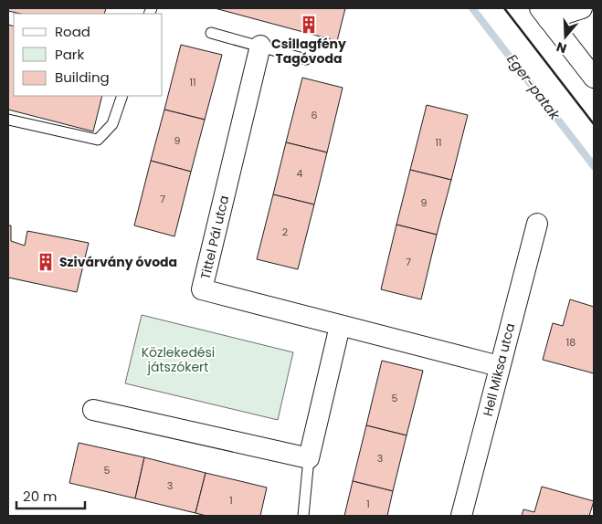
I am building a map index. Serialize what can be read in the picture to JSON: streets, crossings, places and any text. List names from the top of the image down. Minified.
{"streets":{"street":["Tittel Pál utca","Hell Miksa utca"]},"crossings":[["Tittel Pál utca","Hell Miksa utca"]],"water":["Eger-patak"],"parks":["Közlekedési játszókert"],"places":{"building":["Csillagfény Tagóvoda","Szivárvány óvoda"]},"house_numbers":["11","6","9","11","4","7","9","2","7","18","5","3","5","3","1","1"],"legend":["Road","Park","Building"],"scale_bar":"20 m","north":"bottom"}
